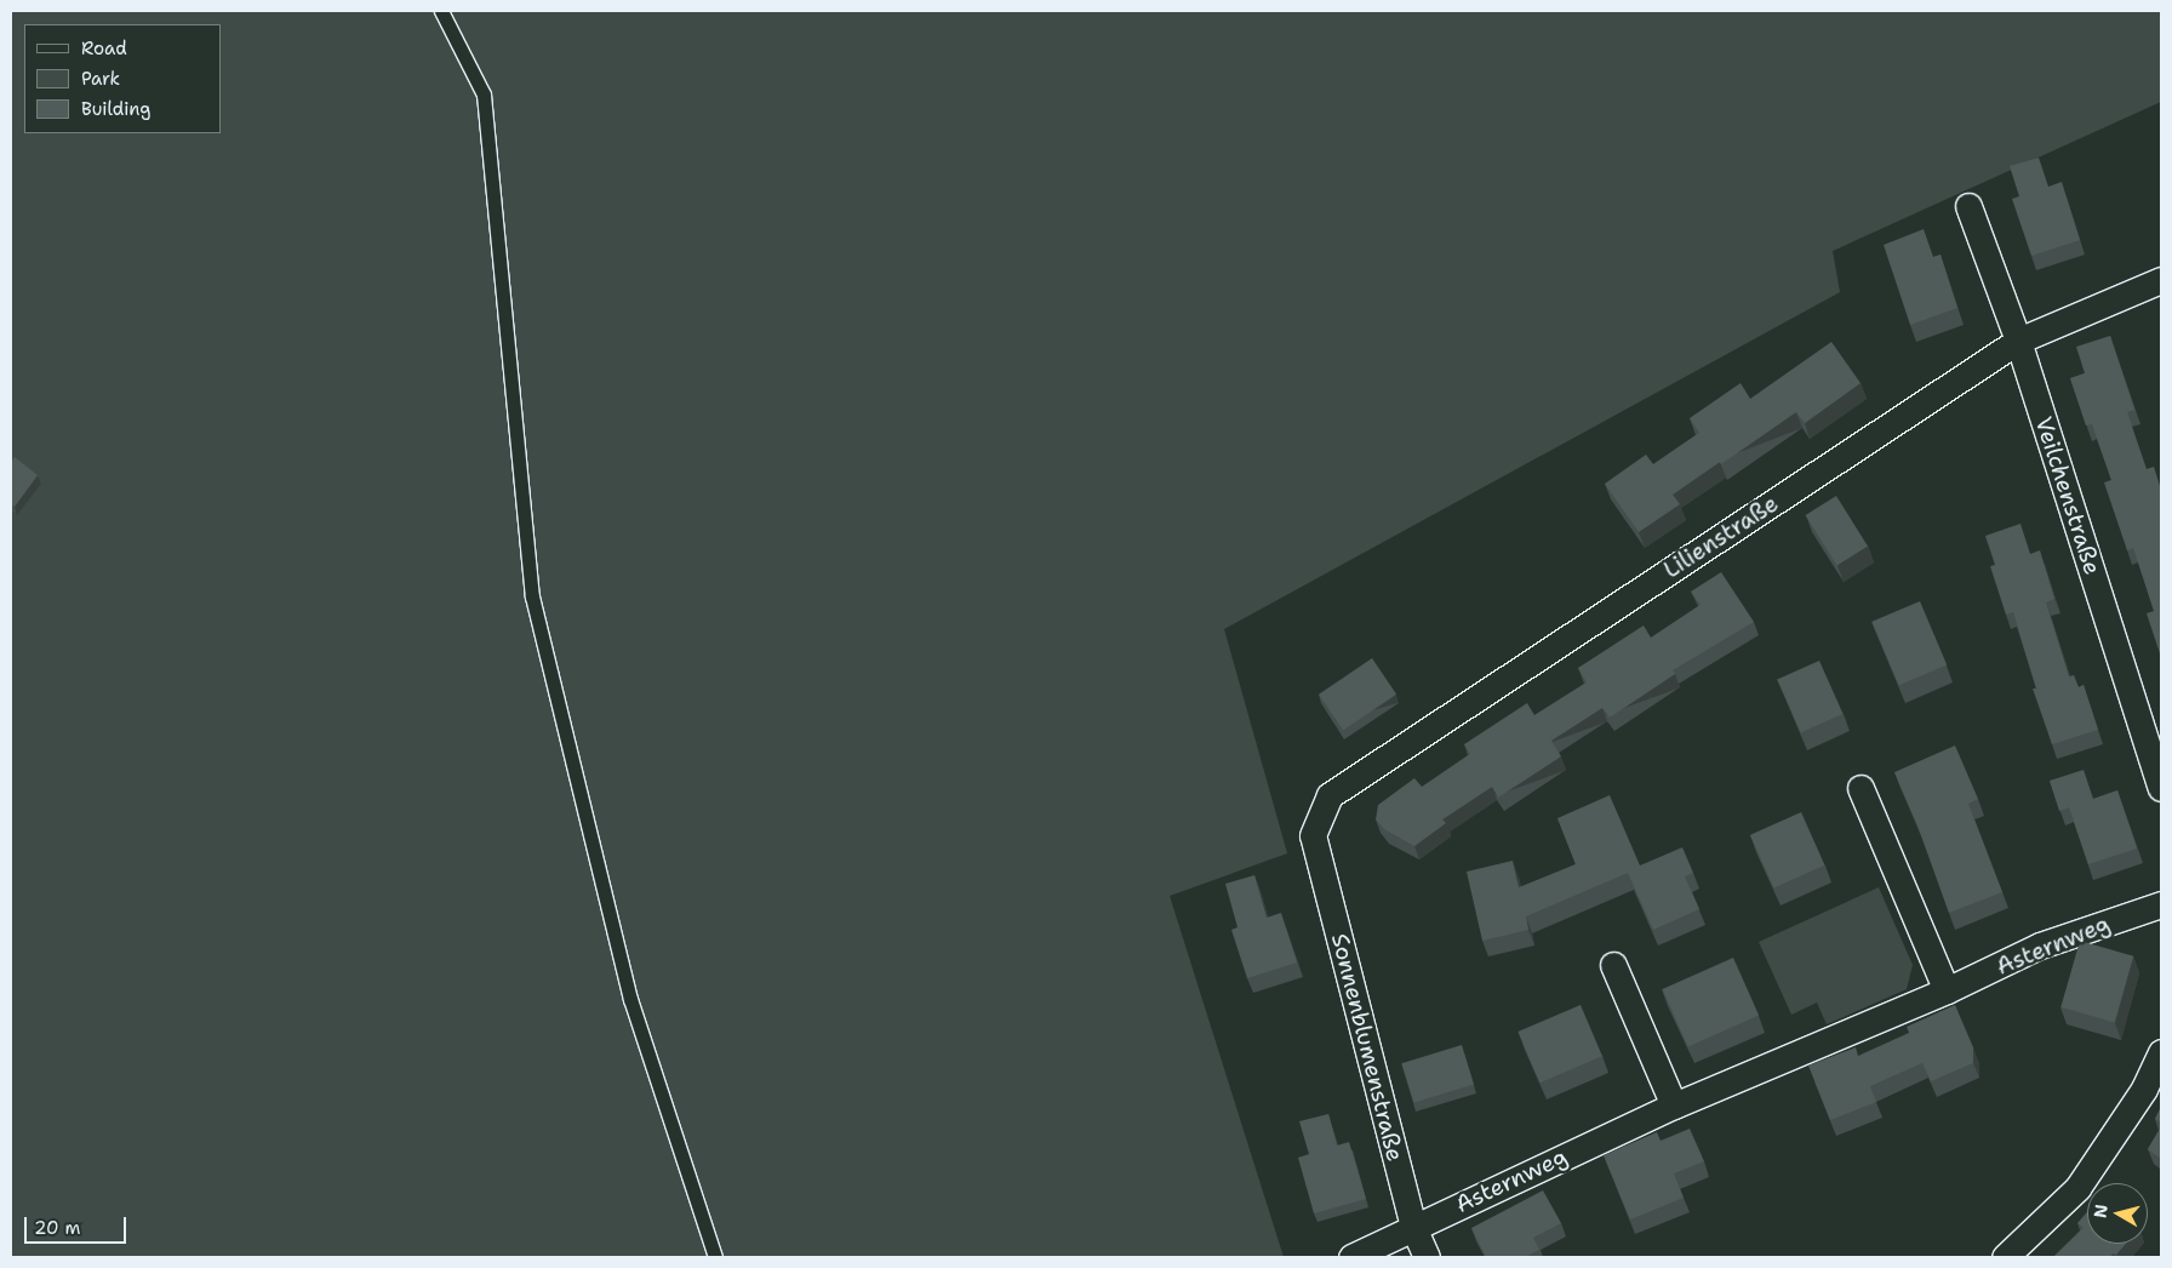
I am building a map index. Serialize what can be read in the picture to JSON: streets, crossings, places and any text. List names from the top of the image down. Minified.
{"streets":{"street":["Veilchenstraße","Lilienstraße","Asternweg","Sonnenblumenstraße"]},"crossings":[["Veilchenstraße","Lilienstraße"],["Lilienstraße","Sonnenblumenstraße"],["Asternweg","Sonnenblumenstraße"]],"legend":["Road","Park","Building"],"scale_bar":"20 m","north":"left"}
